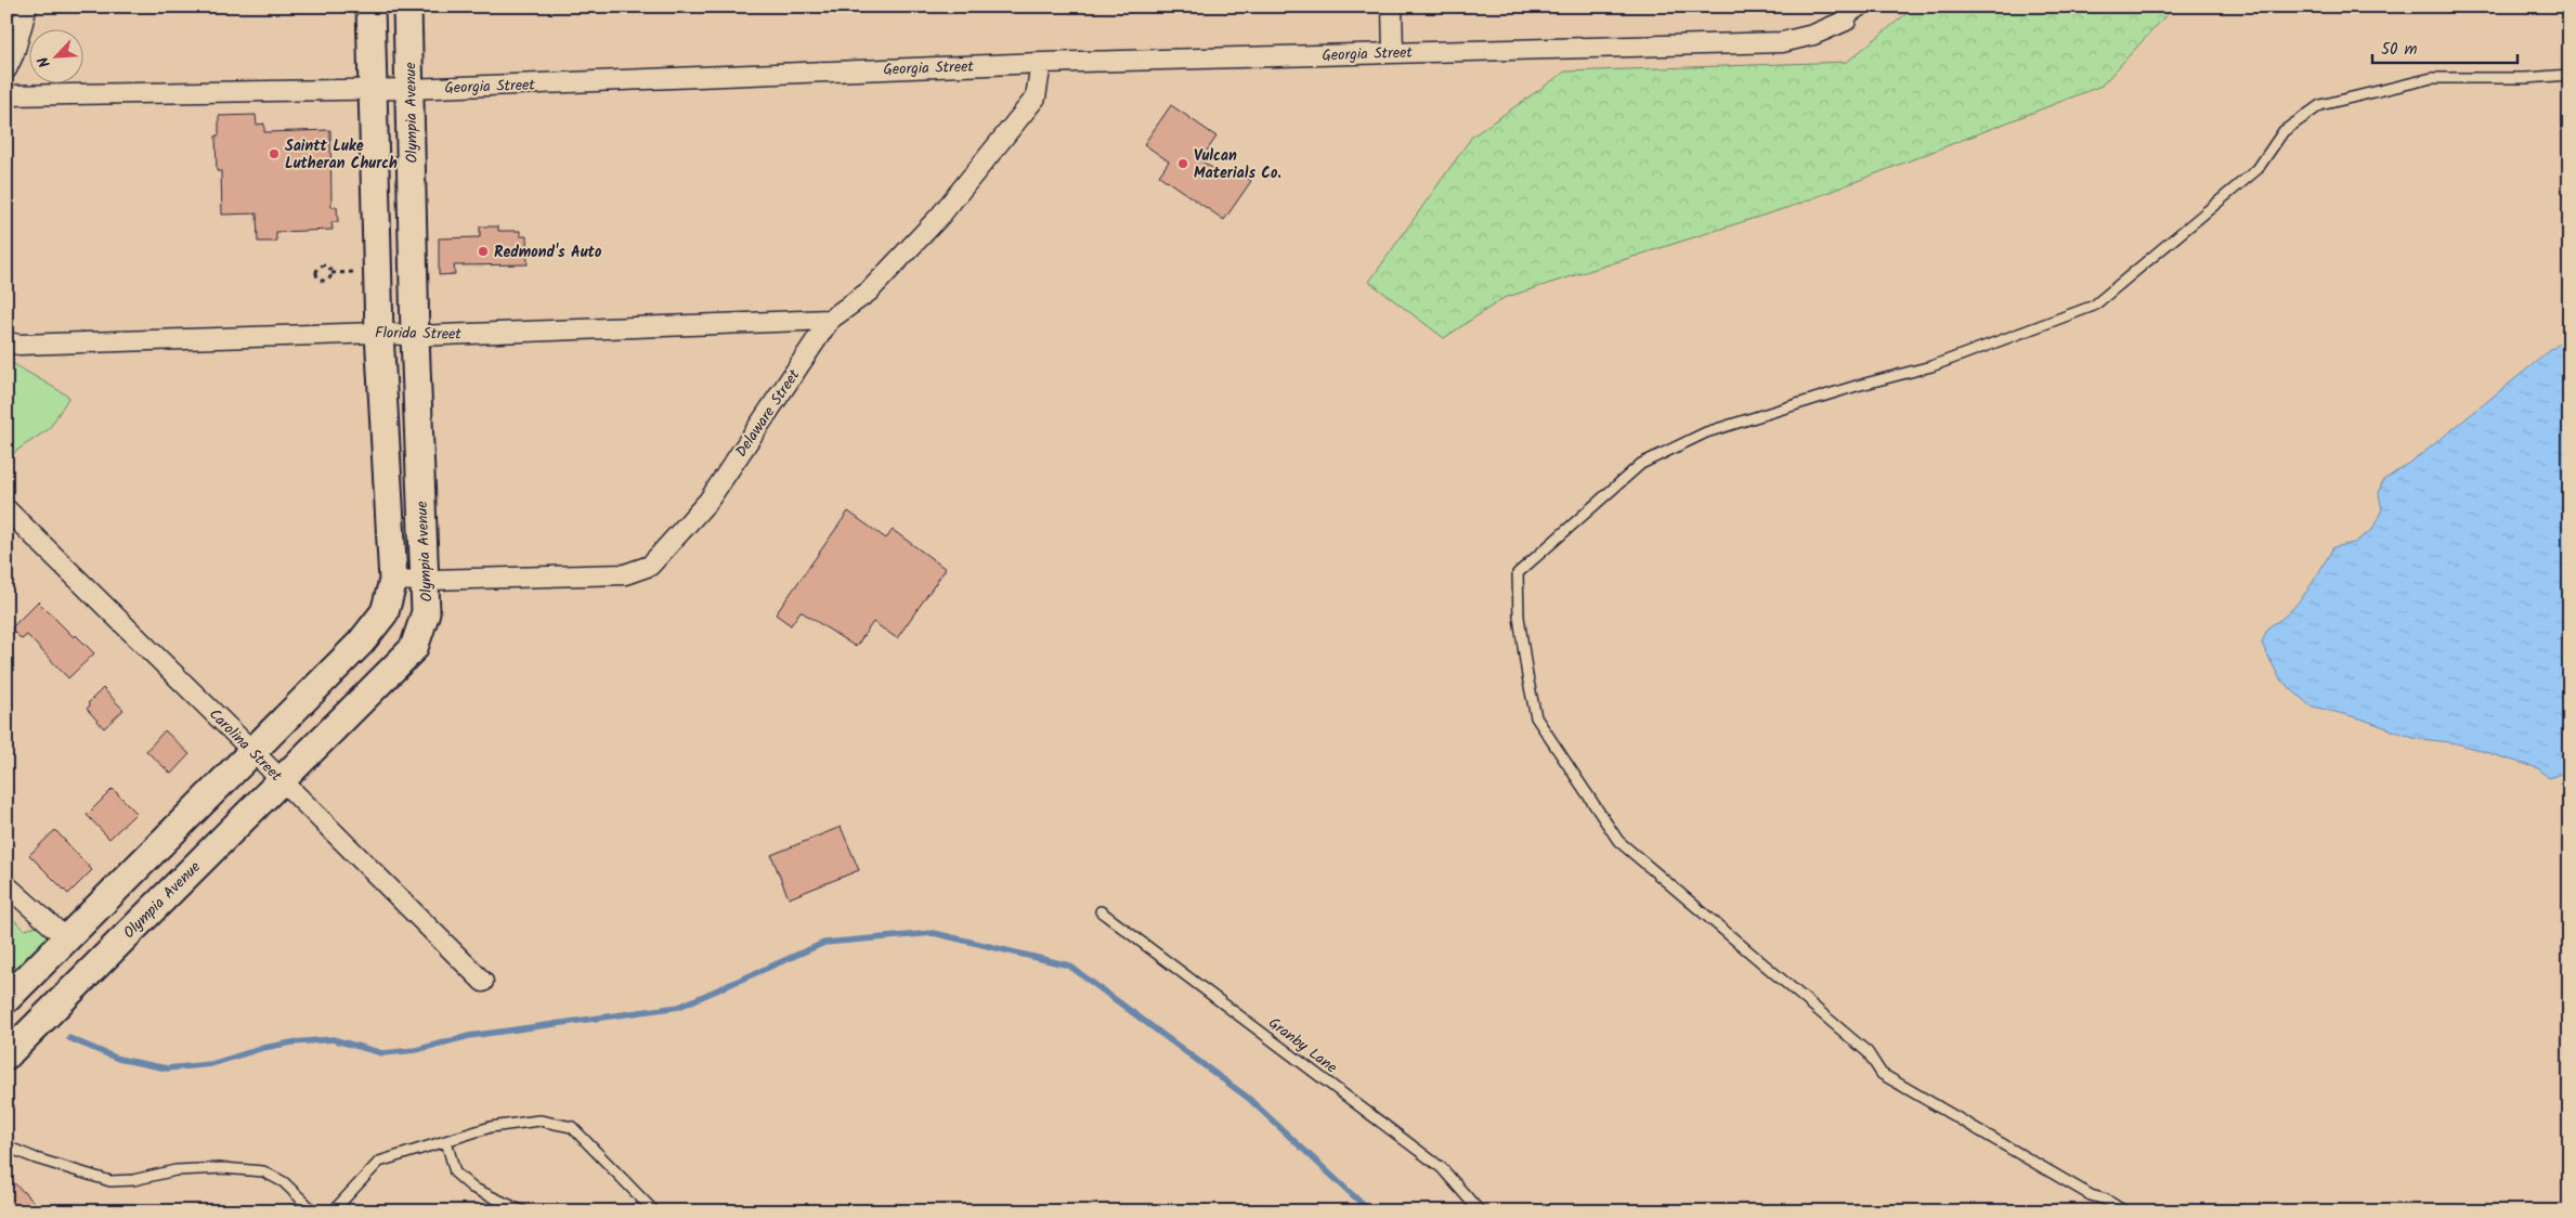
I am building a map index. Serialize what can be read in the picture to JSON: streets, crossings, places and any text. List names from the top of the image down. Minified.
{"streets":{"main road":["Olympia Avenue"],"street":["Georgia Street","Florida Street","Delaware Street","Carolina Street"],"lane":["Granby Lane"]},"crossings":[["Georgia Street","Olympia Avenue"],["Georgia Street","Delaware Street"],["Olympia Avenue","Florida Street"],["Olympia Avenue","Delaware Street"],["Olympia Avenue","Carolina Street"],["Florida Street","Delaware Street"]],"places":["Saintt Luke Lutheran Church","Vulcan Materials Co.","Redmond's Auto"],"scale_bar":"50 m","north":"bottom left"}
